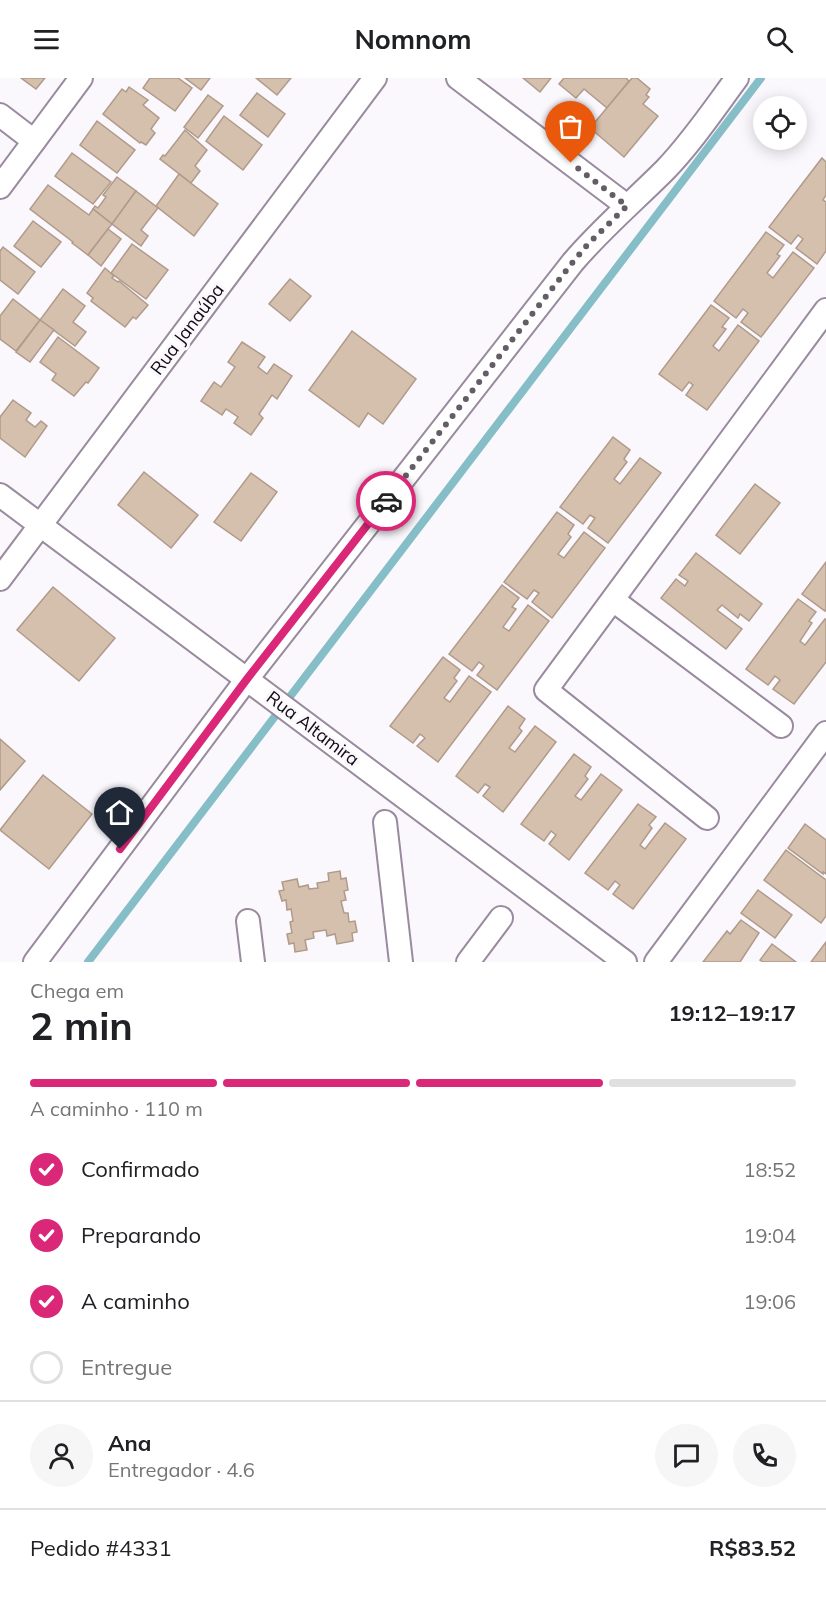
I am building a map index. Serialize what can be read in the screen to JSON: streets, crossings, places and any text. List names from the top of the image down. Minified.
{"streets":{"street":["Rua Janaúba","Rua Altamira"]},"crossings":[["Rua Janaúba","Rua Altamira"]],"page":{"header":"Nomnom","heading":["2 min","Chega em","19:12–19:17"],"panel":["Ana","Entregador · 4.6","Pedido #4331","R$83.52"],"bar":"A caminho · 110 m","list":[["Confirmado","18:52"],["Preparando","19:04"],["A caminho","19:06"],"Entregue"]}}
